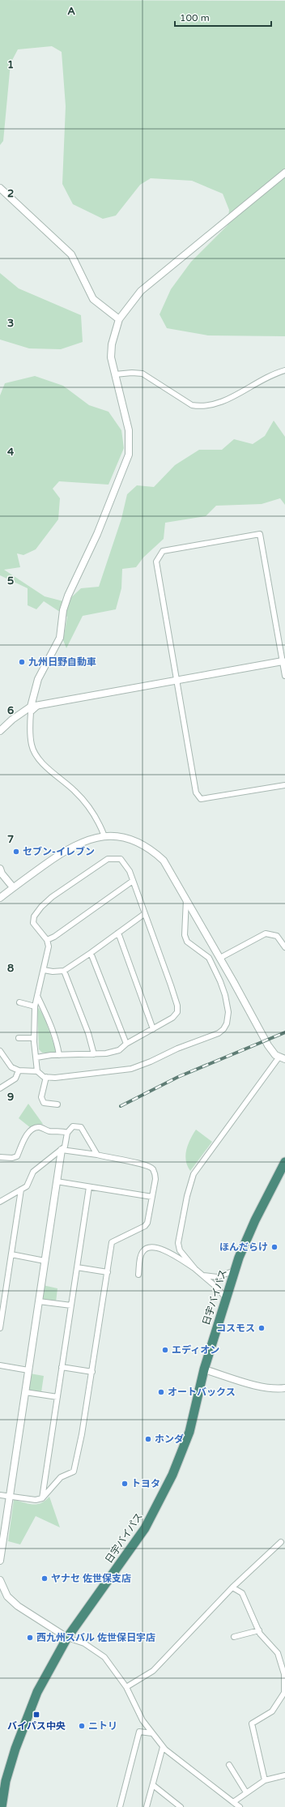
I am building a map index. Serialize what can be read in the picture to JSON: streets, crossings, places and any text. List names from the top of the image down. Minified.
{"streets":{"highway":["日宇バイパス"]},"places":{"other":["九州日野自動車","セブン-イレブン","ほんだらけ","コスモス","エディオン","オートバックス","ホンダ","トヨタ","ヤナセ 佐世保支店","西九州スバル 佐世保日宇店","ニトリ"],"transit":["バイパス中央"]},"scale_bar":"100 m","grid":{"columns":["A"],"rows":["1","2","3","4","5","6","7","8","9"]}}
